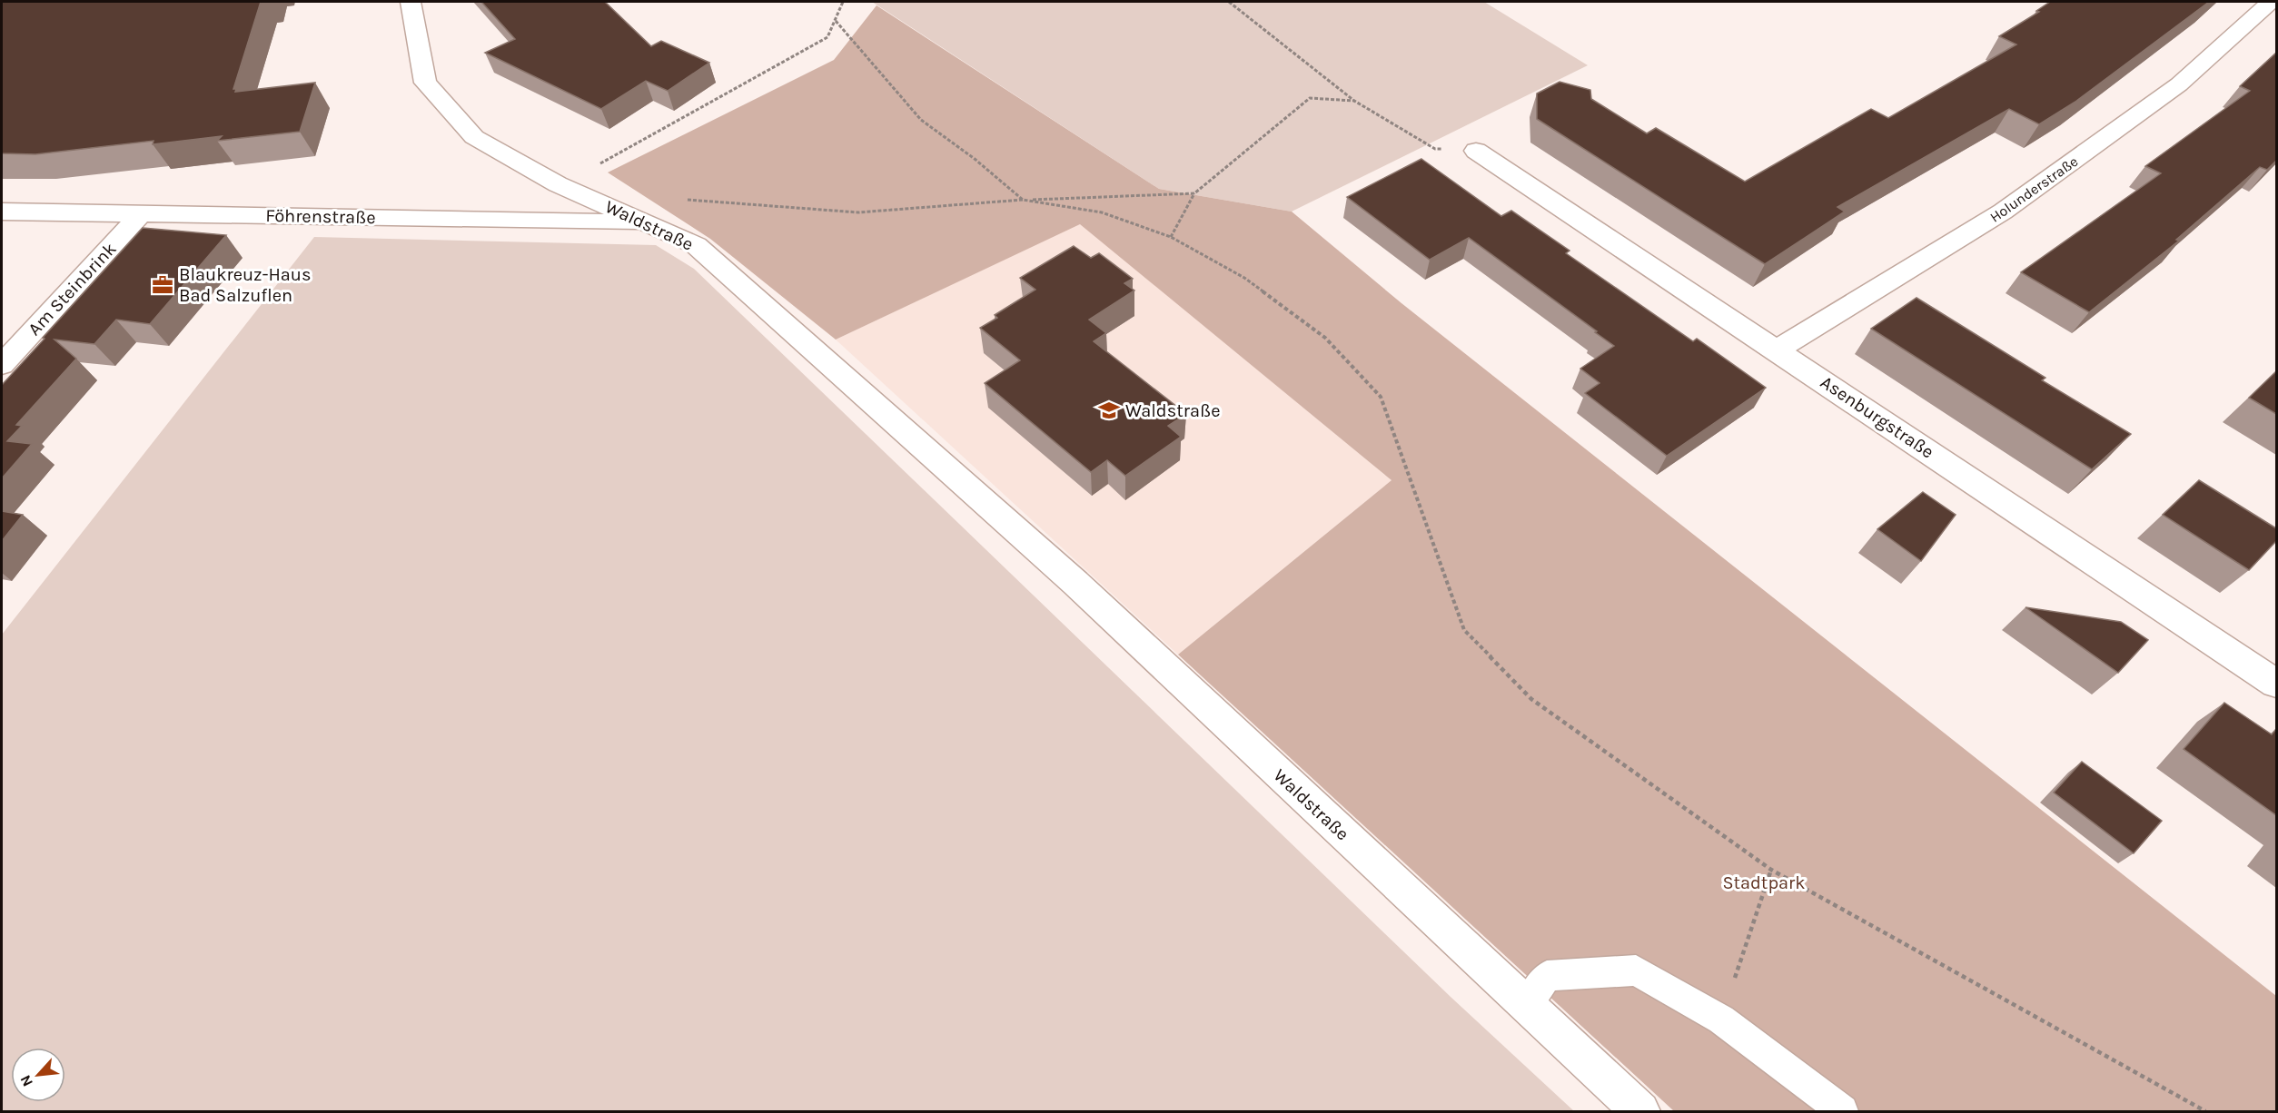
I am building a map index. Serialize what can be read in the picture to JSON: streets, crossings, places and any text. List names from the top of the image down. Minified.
{"streets":{"street":["Holunderstraße","Föhrenstraße","Waldstraße","Am Steinbrink","Asenburgstraße"]},"crossings":[["Holunderstraße","Asenburgstraße"],["Föhrenstraße","Waldstraße"],["Föhrenstraße","Am Steinbrink"]],"parks":["Stadtpark"],"places":{"office":["Blaukreuz-Haus Bad Salzuflen"],"school or university":["Waldstraße"]},"north":"bottom left"}
